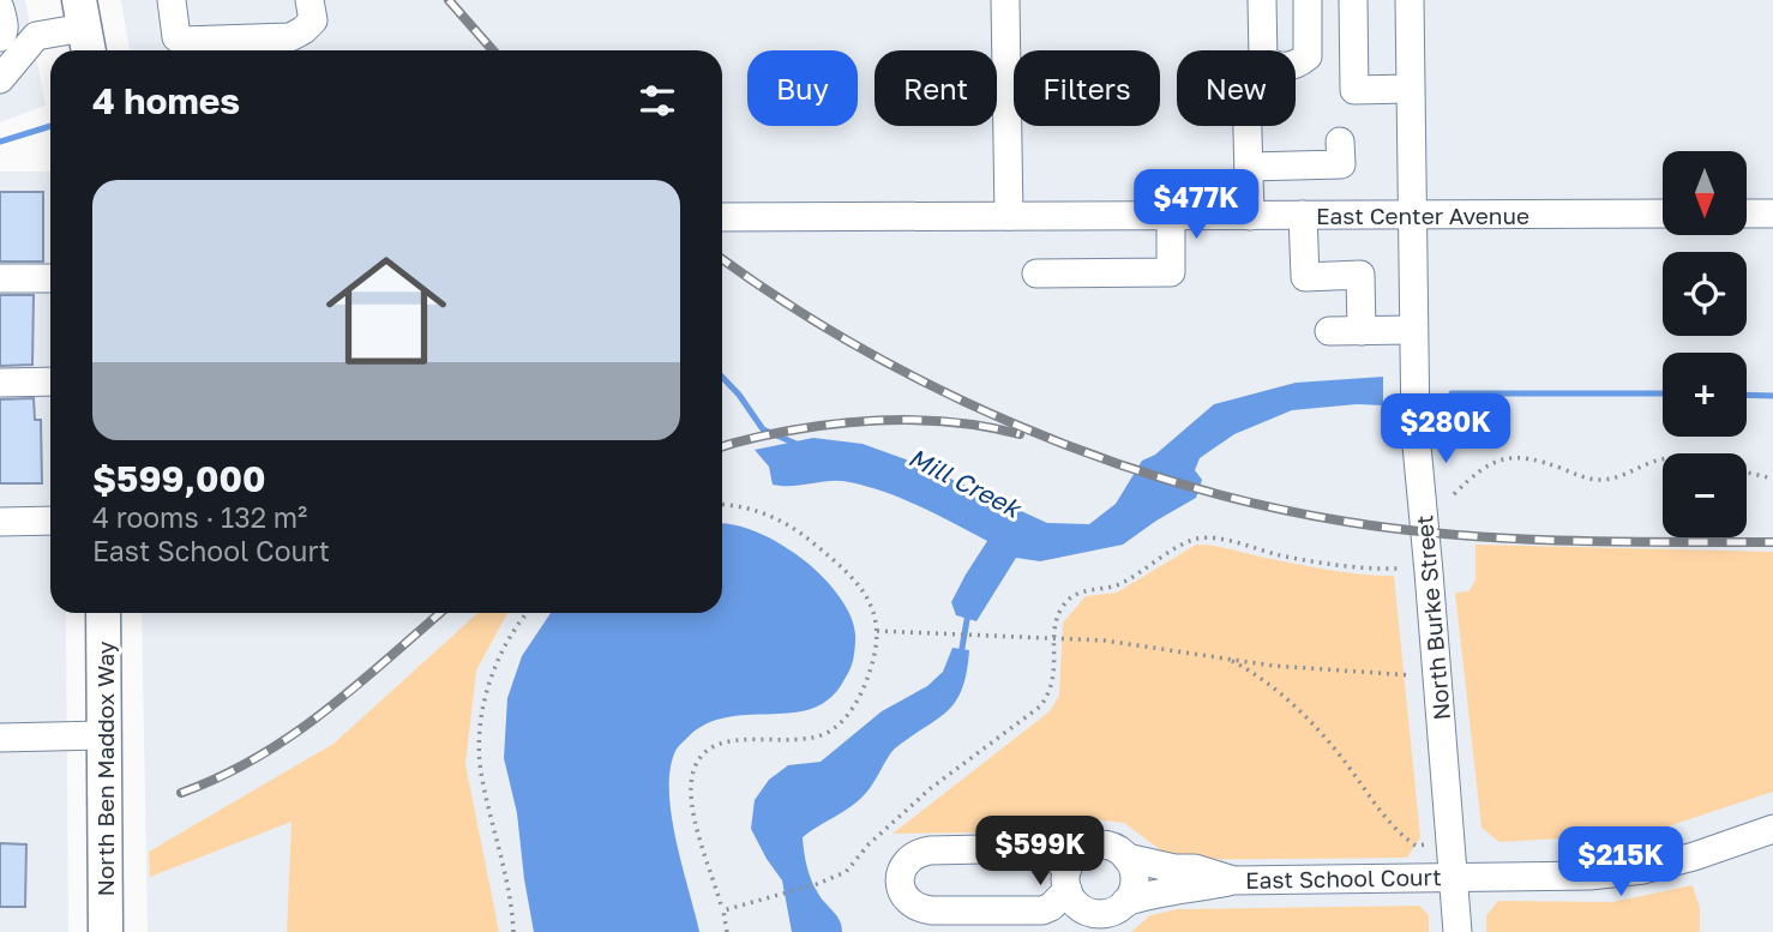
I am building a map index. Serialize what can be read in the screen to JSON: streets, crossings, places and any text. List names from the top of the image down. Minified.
{"streets":{"main road":["North Ben Maddox Way"],"street":["East Center Avenue","North Burke Street","East School Court"]},"crossings":[["East Center Avenue","North Burke Street"],["North Burke Street","East School Court"]],"water":["Mill Creek"],"north":"bottom","page":{"chip":["Buy","Rent","Filters","New"],"heading":"4 homes","map_buttons":["+","−"],"list":[{"name":"$599,000","note":"4 rooms · 132 m² · East School Court"}],"price":["$477K","$280K","$599K","$215K"]}}
